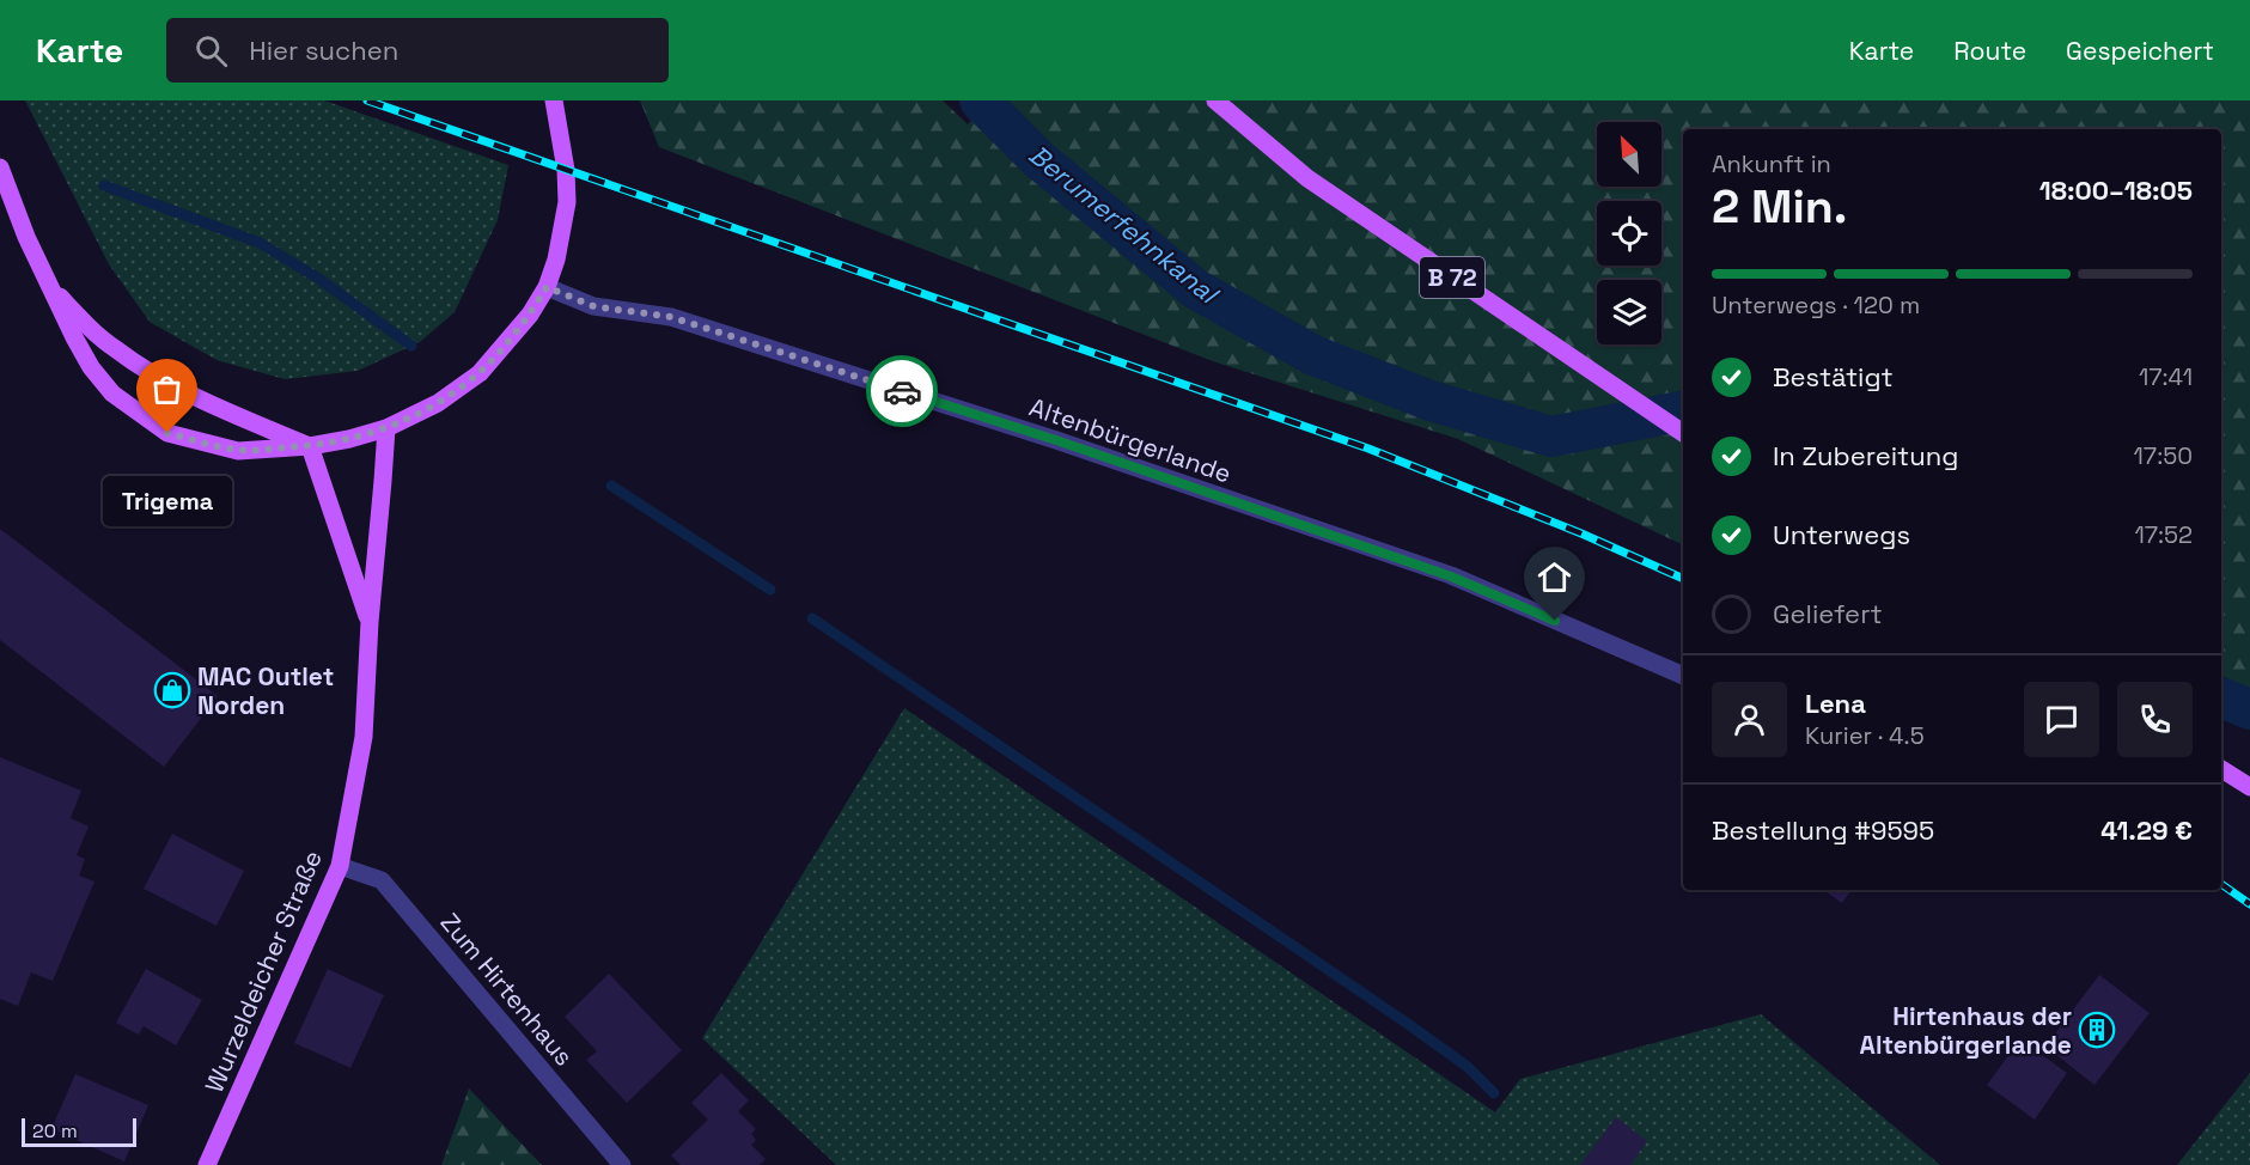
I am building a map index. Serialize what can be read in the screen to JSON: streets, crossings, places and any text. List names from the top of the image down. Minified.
{"streets":{"main road":["B 72","Wurzeldeicher Straße"],"street":["Altenbürgerlande","Zum Hirtenhaus"]},"crossings":[["Wurzeldeicher Straße","Zum Hirtenhaus"]],"water":["Berumerfehnkanal"],"places":{"other":["Trigema"],"shop":["MAC Outlet Norden"],"building":["Hirtenhaus der Altenbürgerlande"]},"scale_bar":"20 m","north":"top left","page":{"header":"Karte","search":"Hier suchen","nav":["Karte","Route","Gespeichert"],"heading":["2 Min.","Ankunft in","18:00–18:05"],"panel":["Lena","Kurier · 4.5","Bestellung #9595","41.29 €"],"bar":"Unterwegs · 120 m","list":[["Bestätigt","17:41"],["In Zubereitung","17:50"],["Unterwegs","17:52"],"Geliefert"],"bubble":"Trigema","scale":"20 m"}}
